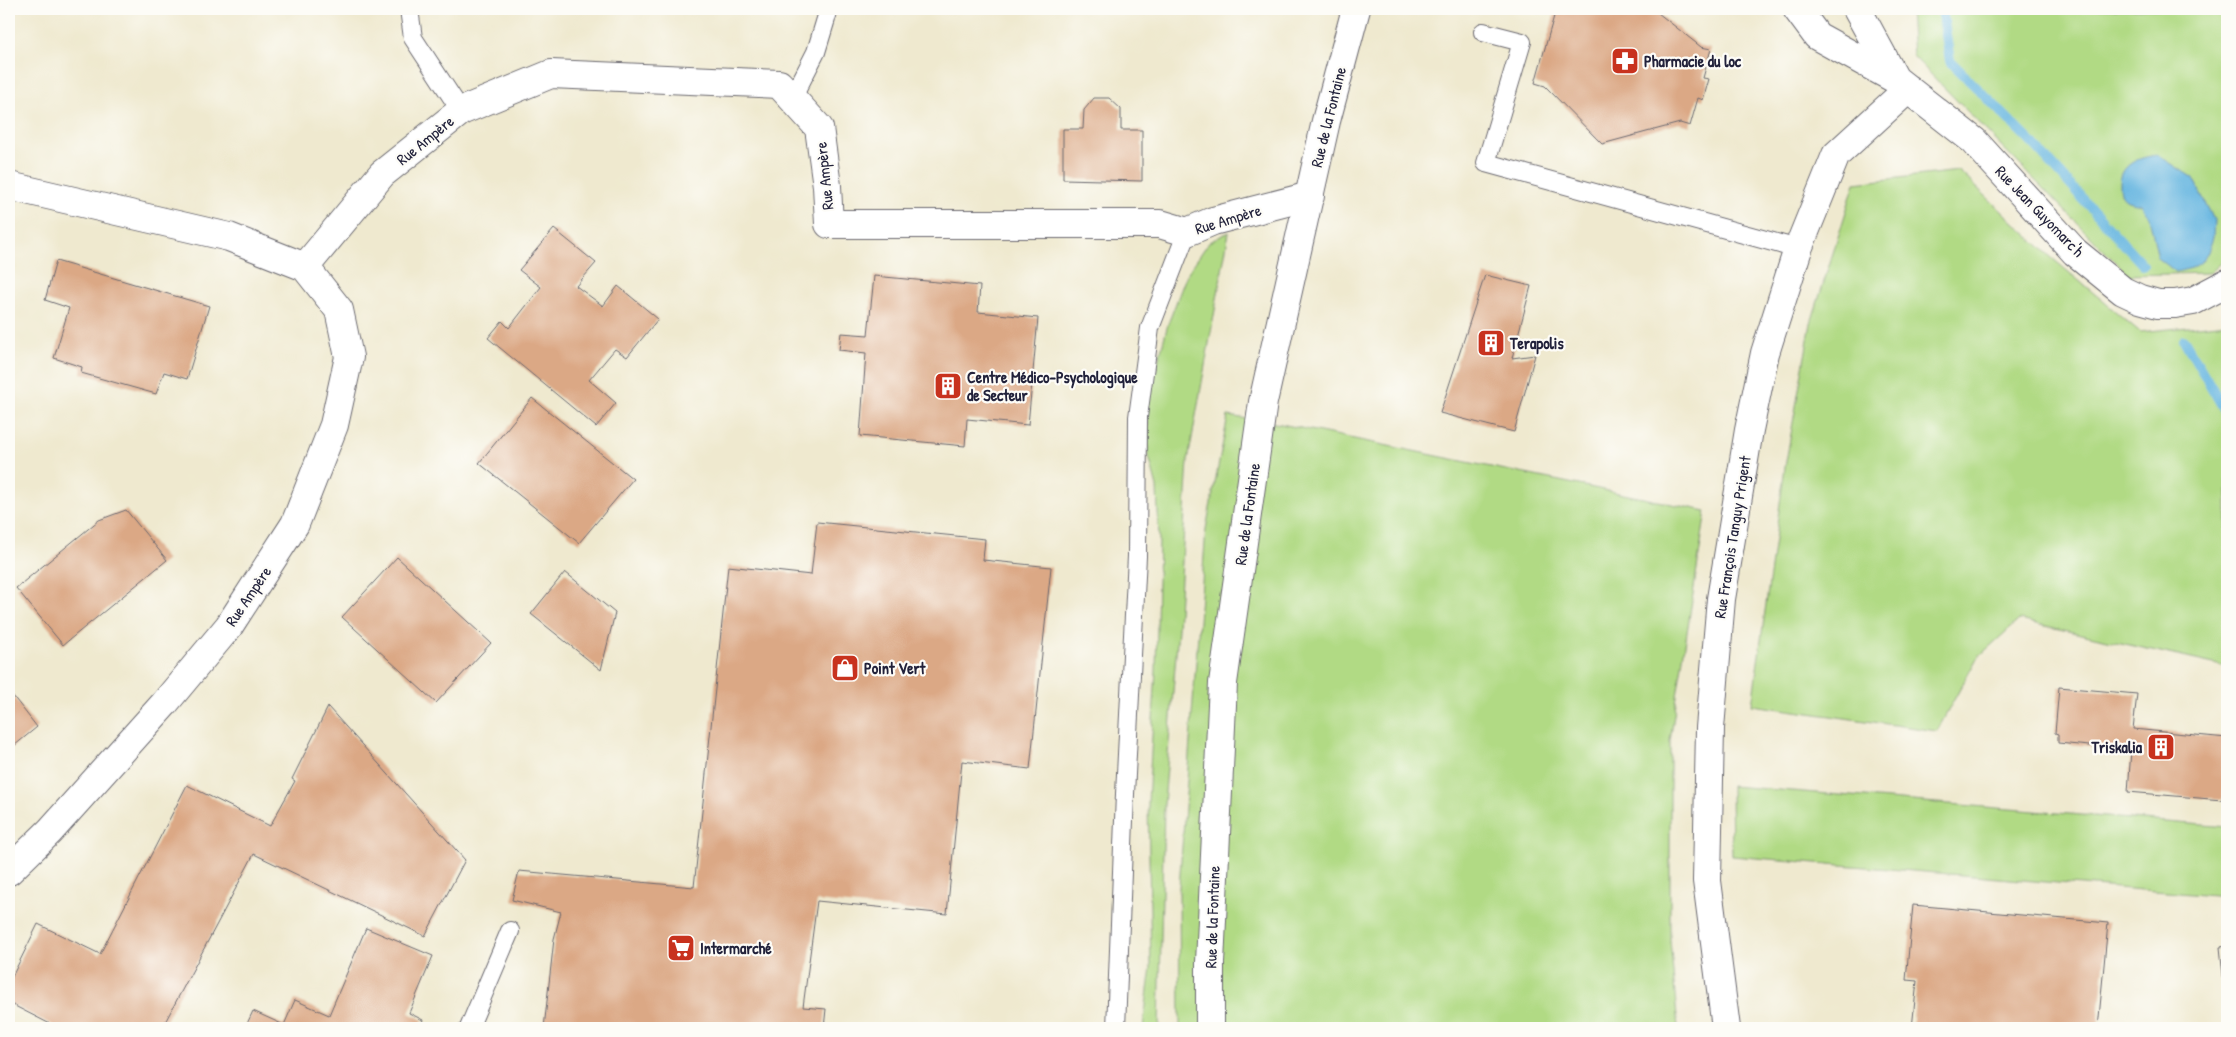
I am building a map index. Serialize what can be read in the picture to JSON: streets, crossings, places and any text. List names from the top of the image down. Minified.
{"streets":{"street":["Rue de la Fontaine","Rue Ampère","Rue Jean Guyomarc'h","Rue François Tanguy Prigent"]},"crossings":[["Rue de la Fontaine","Rue Ampère"],["Rue Jean Guyomarc'h","Rue François Tanguy Prigent"]],"places":{"pharmacy":["Pharmacie du loc"],"building":["Terapolis","Centre Médico-Psychologique de Secteur","Triskalia"],"shop":["Point Vert"],"supermarket":["Intermarché"]}}
